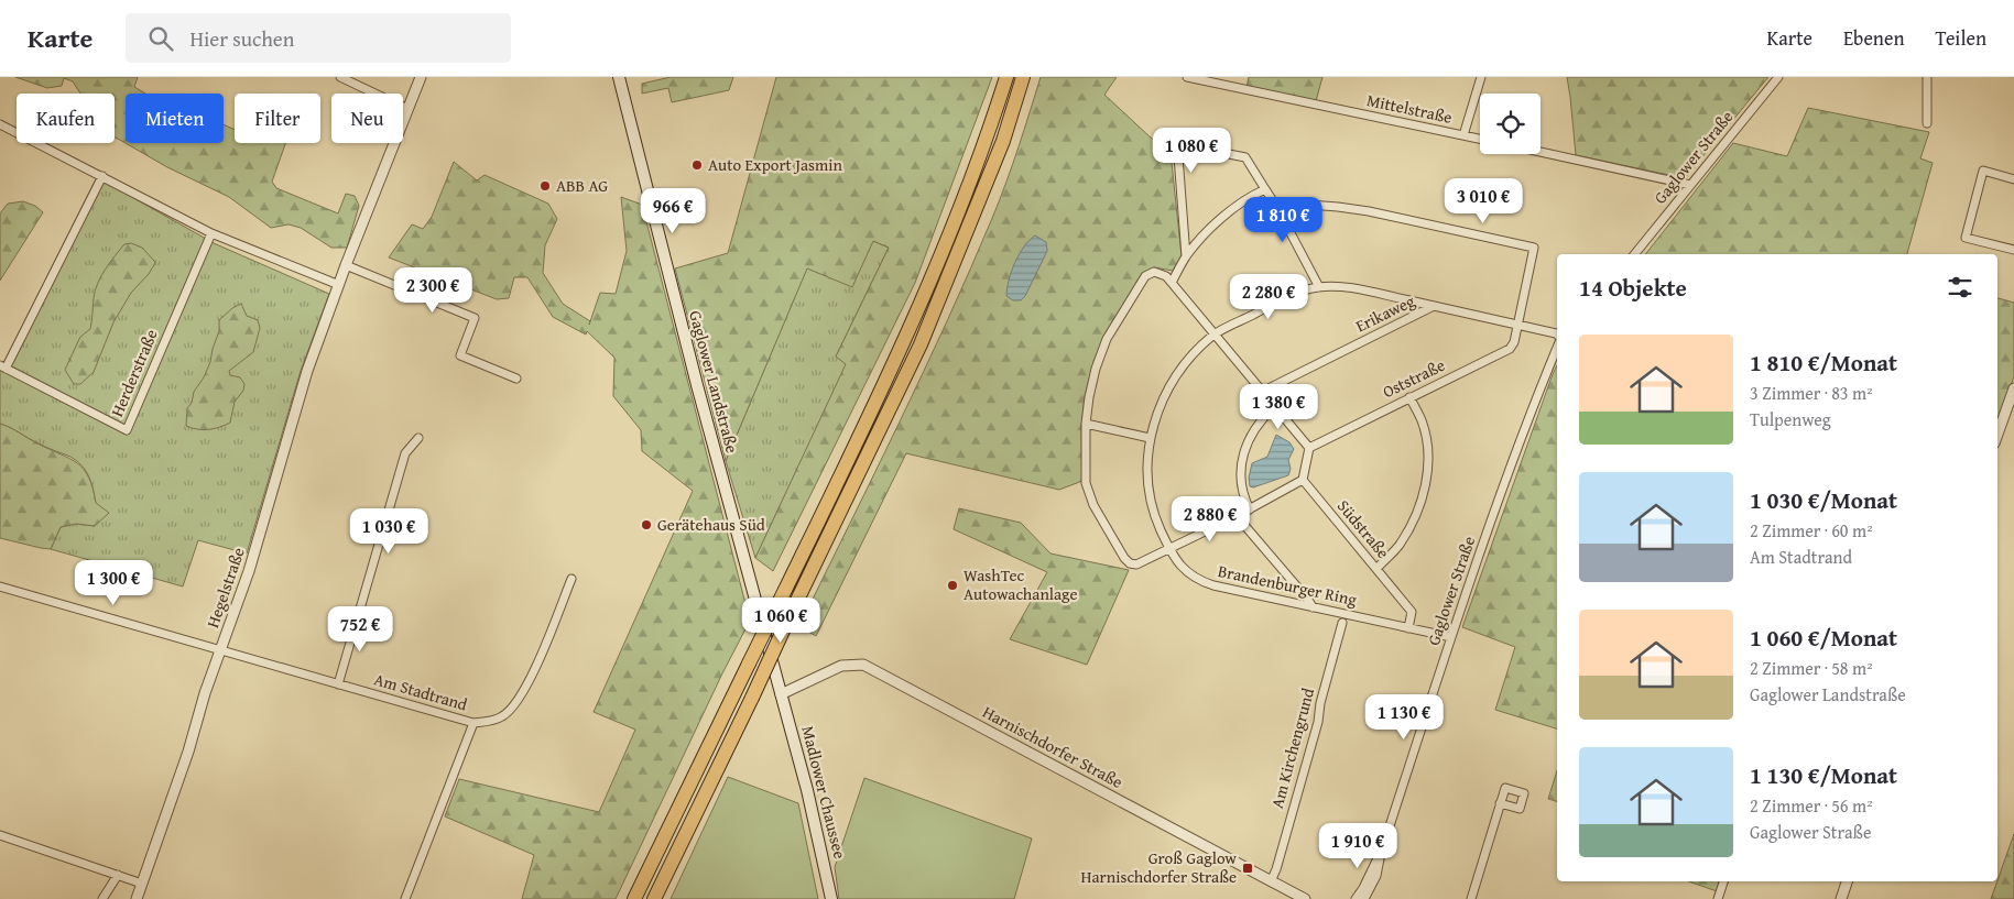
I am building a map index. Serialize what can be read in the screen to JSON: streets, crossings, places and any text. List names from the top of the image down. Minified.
{"streets":{"main road":["Gaglower Landstraße","Madlower Chaussee"],"street":["Mittelstraße","Gaglower Straße","Erikaweg","Herderstraße","Oststraße","Südstraße","Brandenburger Ring","Hegelstraße","Am Stadtrand","Harnischdorfer Straße","Am Kirchengrund"]},"crossings":[["Gaglower Straße","Brandenburger Ring"],["Erikaweg","Brandenburger Ring"],["Oststraße","Brandenburger Ring"],["Gaglower Landstraße","Harnischdorfer Straße"],["Gaglower Landstraße","Madlower Chaussee"],["Südstraße","Brandenburger Ring"],["Hegelstraße","Am Stadtrand"],["Harnischdorfer Straße","Am Kirchengrund"],["Harnischdorfer Straße","Madlower Chaussee"]],"places":{"other":["Auto Export Jasmin","ABB AG","Gerätehaus Süd","WashTec Autowachanlage"],"transit":["Groß Gaglow Harnischdorfer Straße"]},"page":{"header":"Karte","search":"Hier suchen","nav":["Karte","Ebenen","Teilen"],"chip":["Kaufen","Mieten","Filter","Neu"],"price":["1 080 €","3 010 €","966 €","1 810 €","2 300 €","2 280 €","1 380 €","2 880 €","1 030 €","1 300 €","1 060 €","752 €","1 130 €","1 910 €"],"heading":"14 Objekte","list":[{"name":"1 810 €/Monat","note":"3 Zimmer · 83 m² · Tulpenweg"},{"name":"1 030 €/Monat","note":"2 Zimmer · 60 m² · Am Stadtrand"},{"name":"1 060 €/Monat","note":"2 Zimmer · 58 m² · Gaglower Landstraße"},{"name":"1 130 €/Monat","note":"2 Zimmer · 56 m² · Gaglower Straße"}]}}
